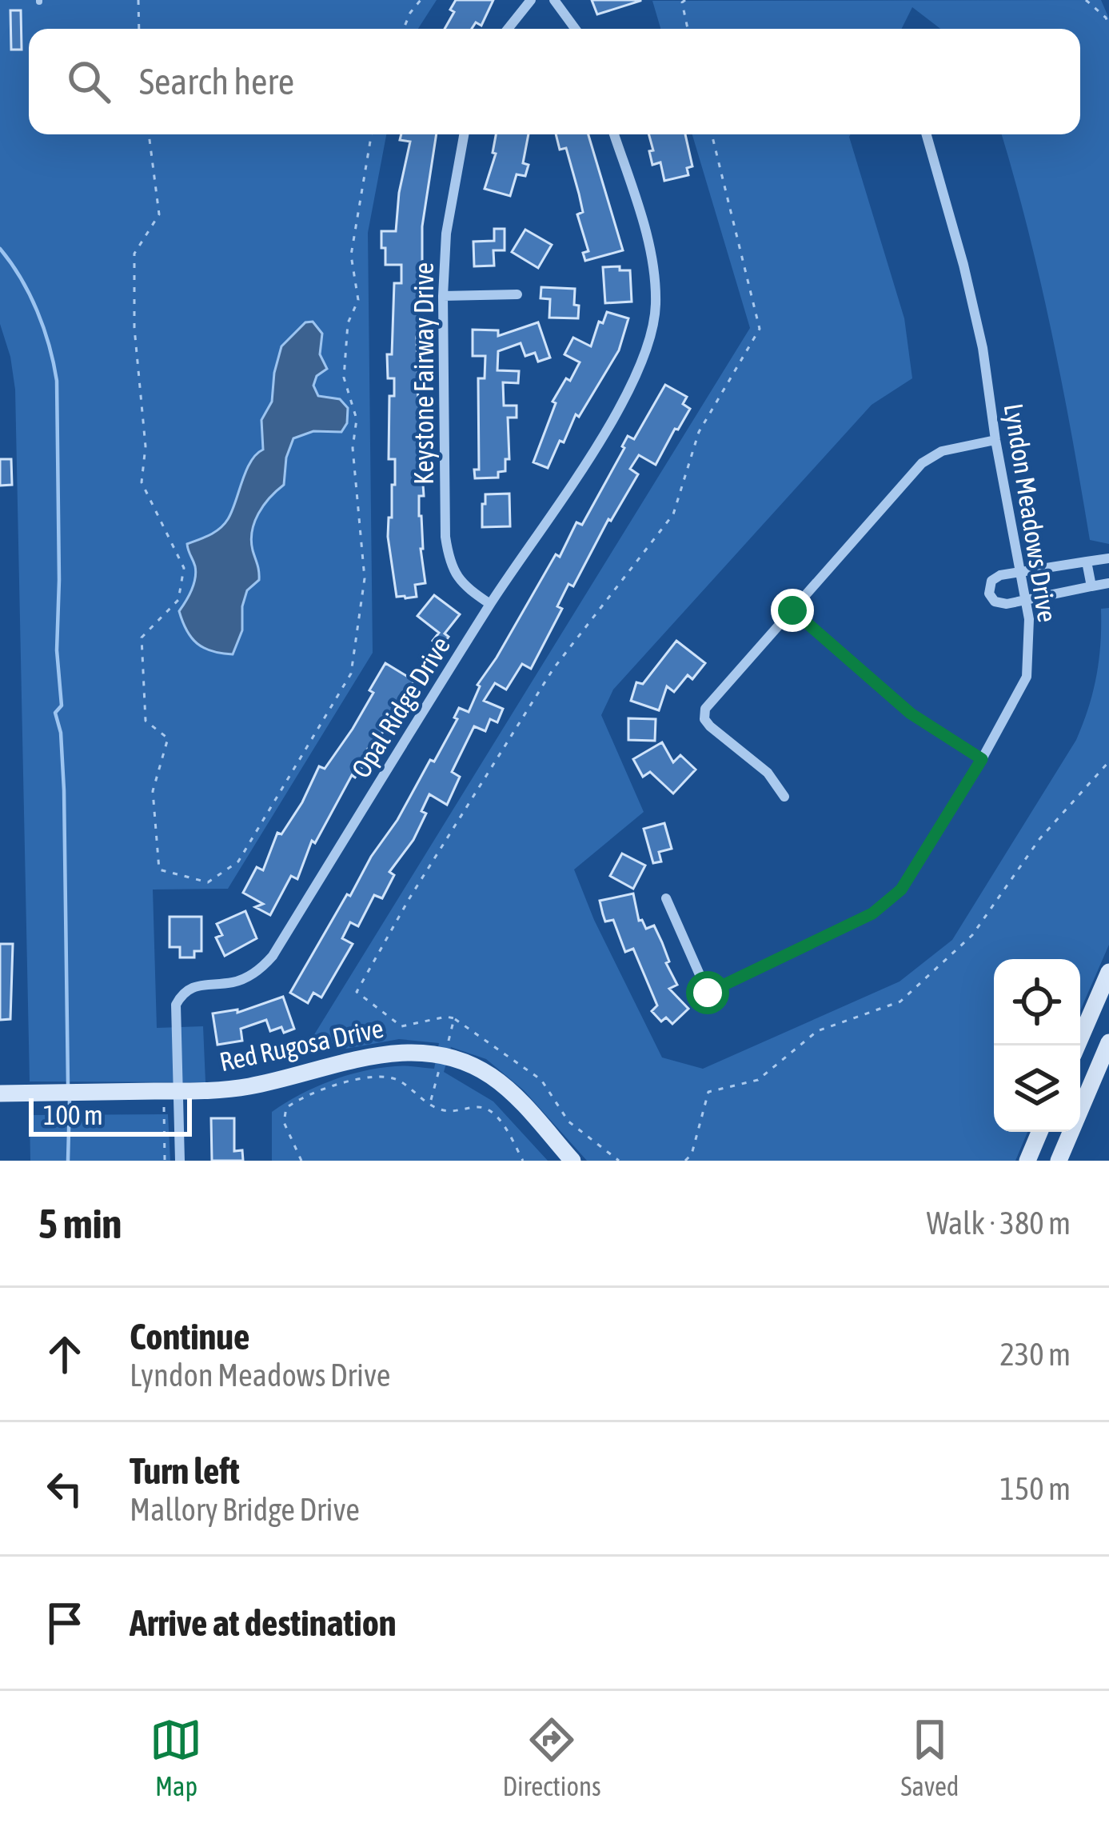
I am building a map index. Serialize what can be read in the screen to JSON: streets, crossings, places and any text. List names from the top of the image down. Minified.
{"streets":{"street":["Keystone Fairway Drive","Lyndon Meadows Drive","Opal Ridge Drive","Red Rugosa Drive"]},"crossings":[["Keystone Fairway Drive","Opal Ridge Drive"],["Opal Ridge Drive","Red Rugosa Drive"]],"scale_bar":"100 m","page":{"search":"Search here","scale":"100 m","heading":["5 min","Walk · 380 m"],"list":[["Continue","Lyndon Meadows Drive","230 m"],["Turn left","Mallory Bridge Drive","150 m"],"Arrive at destination"],"nav":["Map","Directions","Saved"]}}
